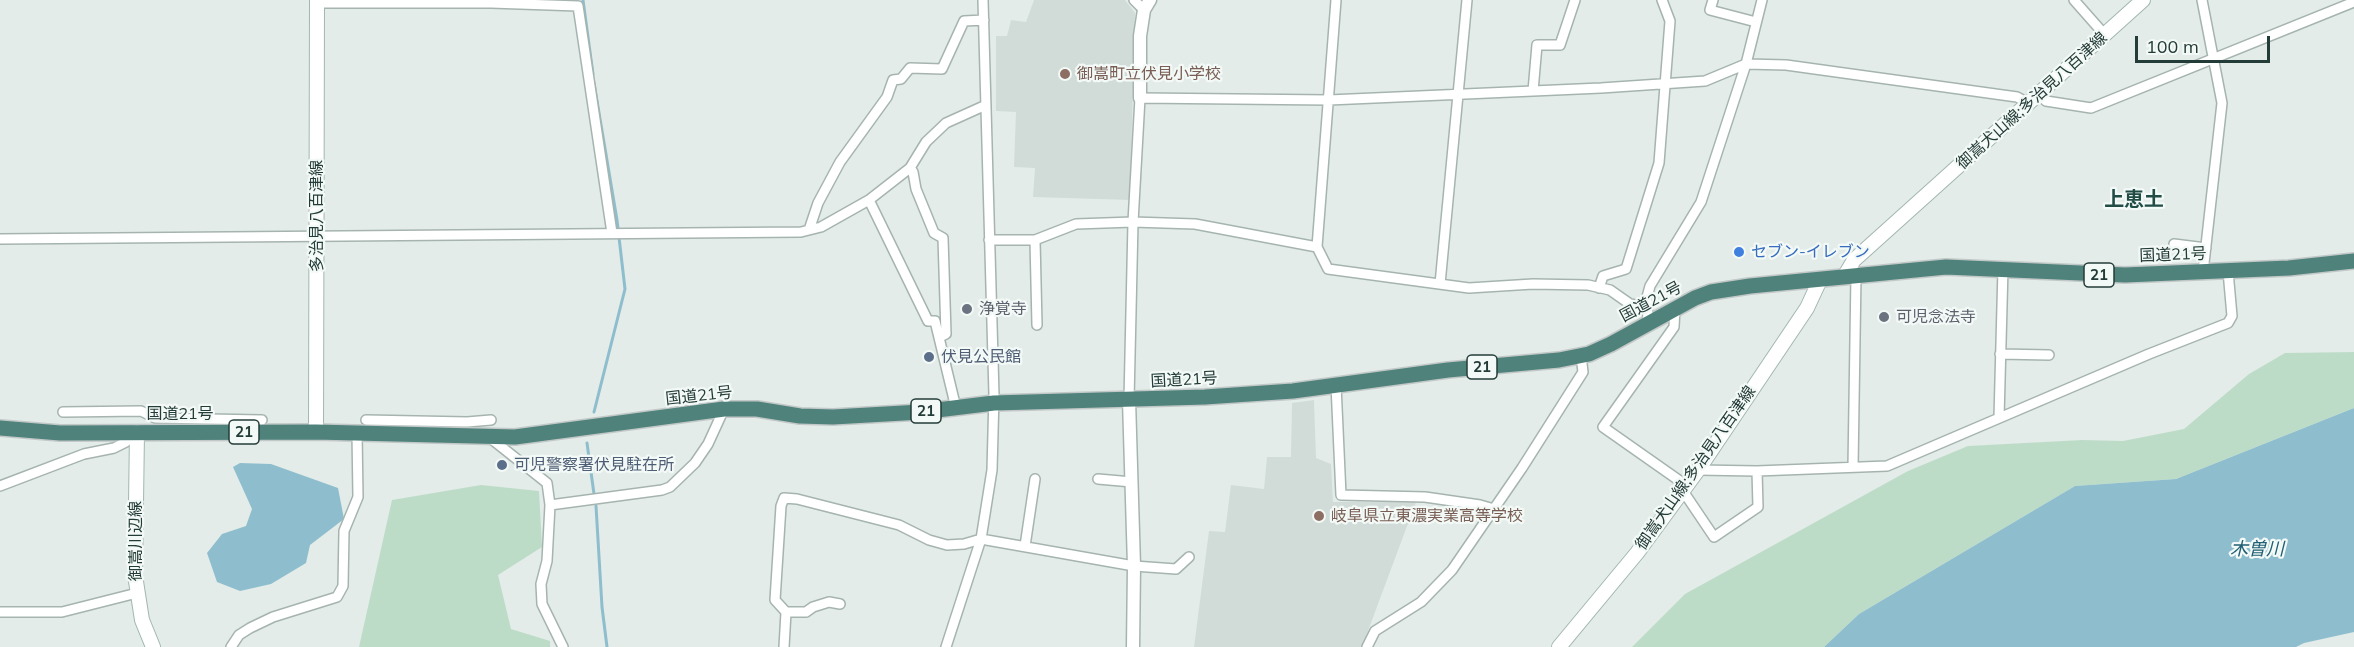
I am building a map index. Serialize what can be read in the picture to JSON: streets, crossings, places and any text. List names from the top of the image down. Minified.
{"streets":{"highway":["国道21号","21"],"main road":["御嵩犬山線;多治見八百津線","多治見八百津線","御嵩川辺線"]},"crossings":[["御嵩犬山線;多治見八百津線","国道21号"],["多治見八百津線","国道21号"],["国道21号","御嵩川辺線"]],"districts":["上恵土"],"water":["木曽川"],"places":["御嵩町立伏見小学校","セブン-イレブン","浄覚寺","可児念法寺","伏見公民館","可児警察署伏見駐在所","岐阜県立東濃実業高等学校"],"scale_bar":"100 m"}
